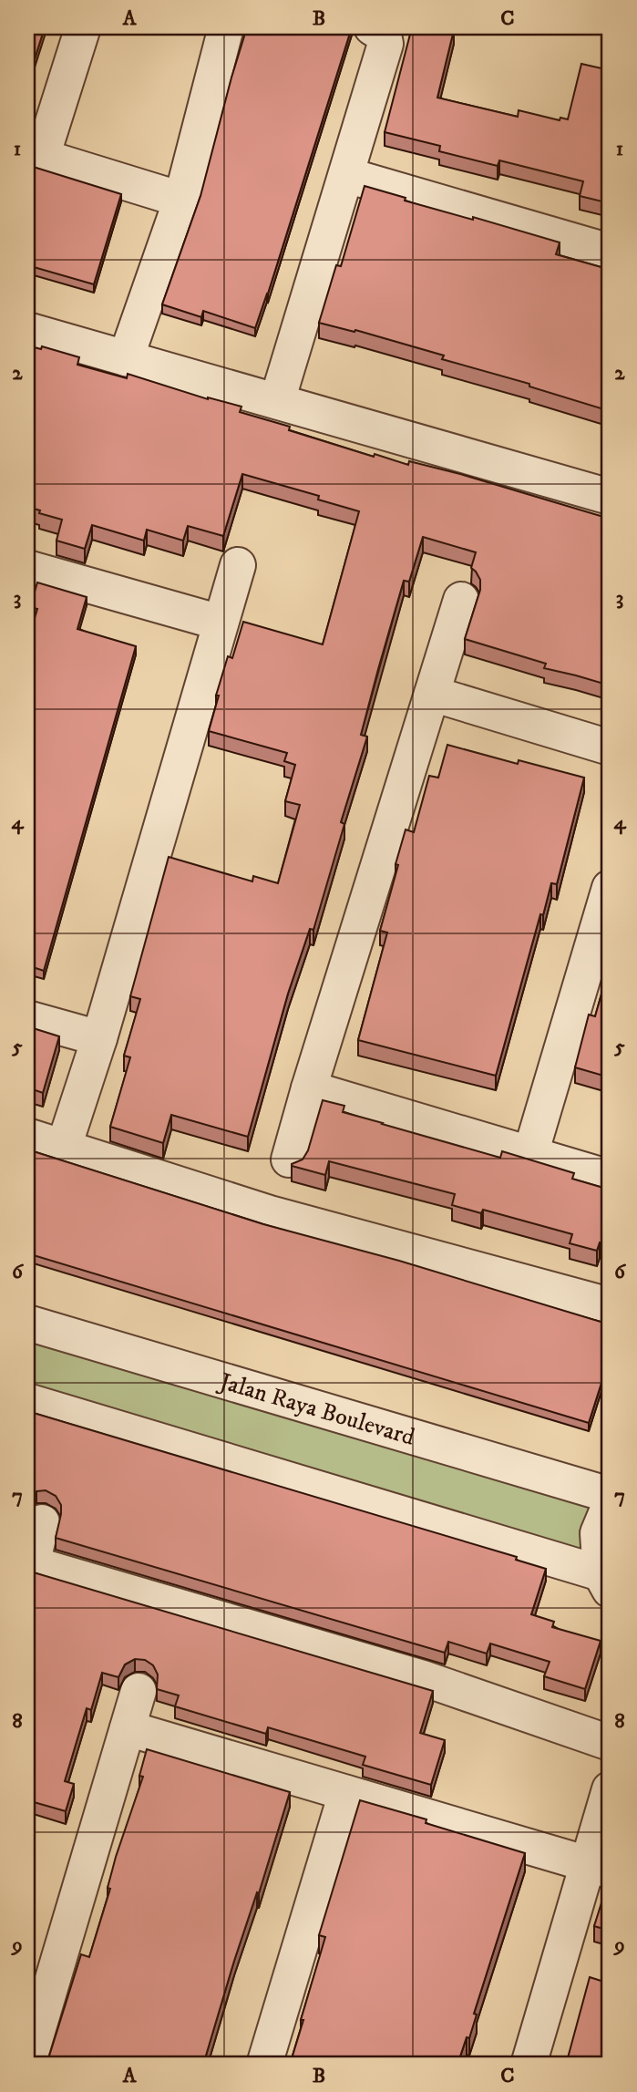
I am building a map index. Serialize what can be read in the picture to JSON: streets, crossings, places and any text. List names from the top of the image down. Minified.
{"streets":{"street":["Jalan Raya Boulevard"]},"grid":{"columns":["A","B","C"],"rows":["1","2","3","4","5","6","7","8","9"]}}
